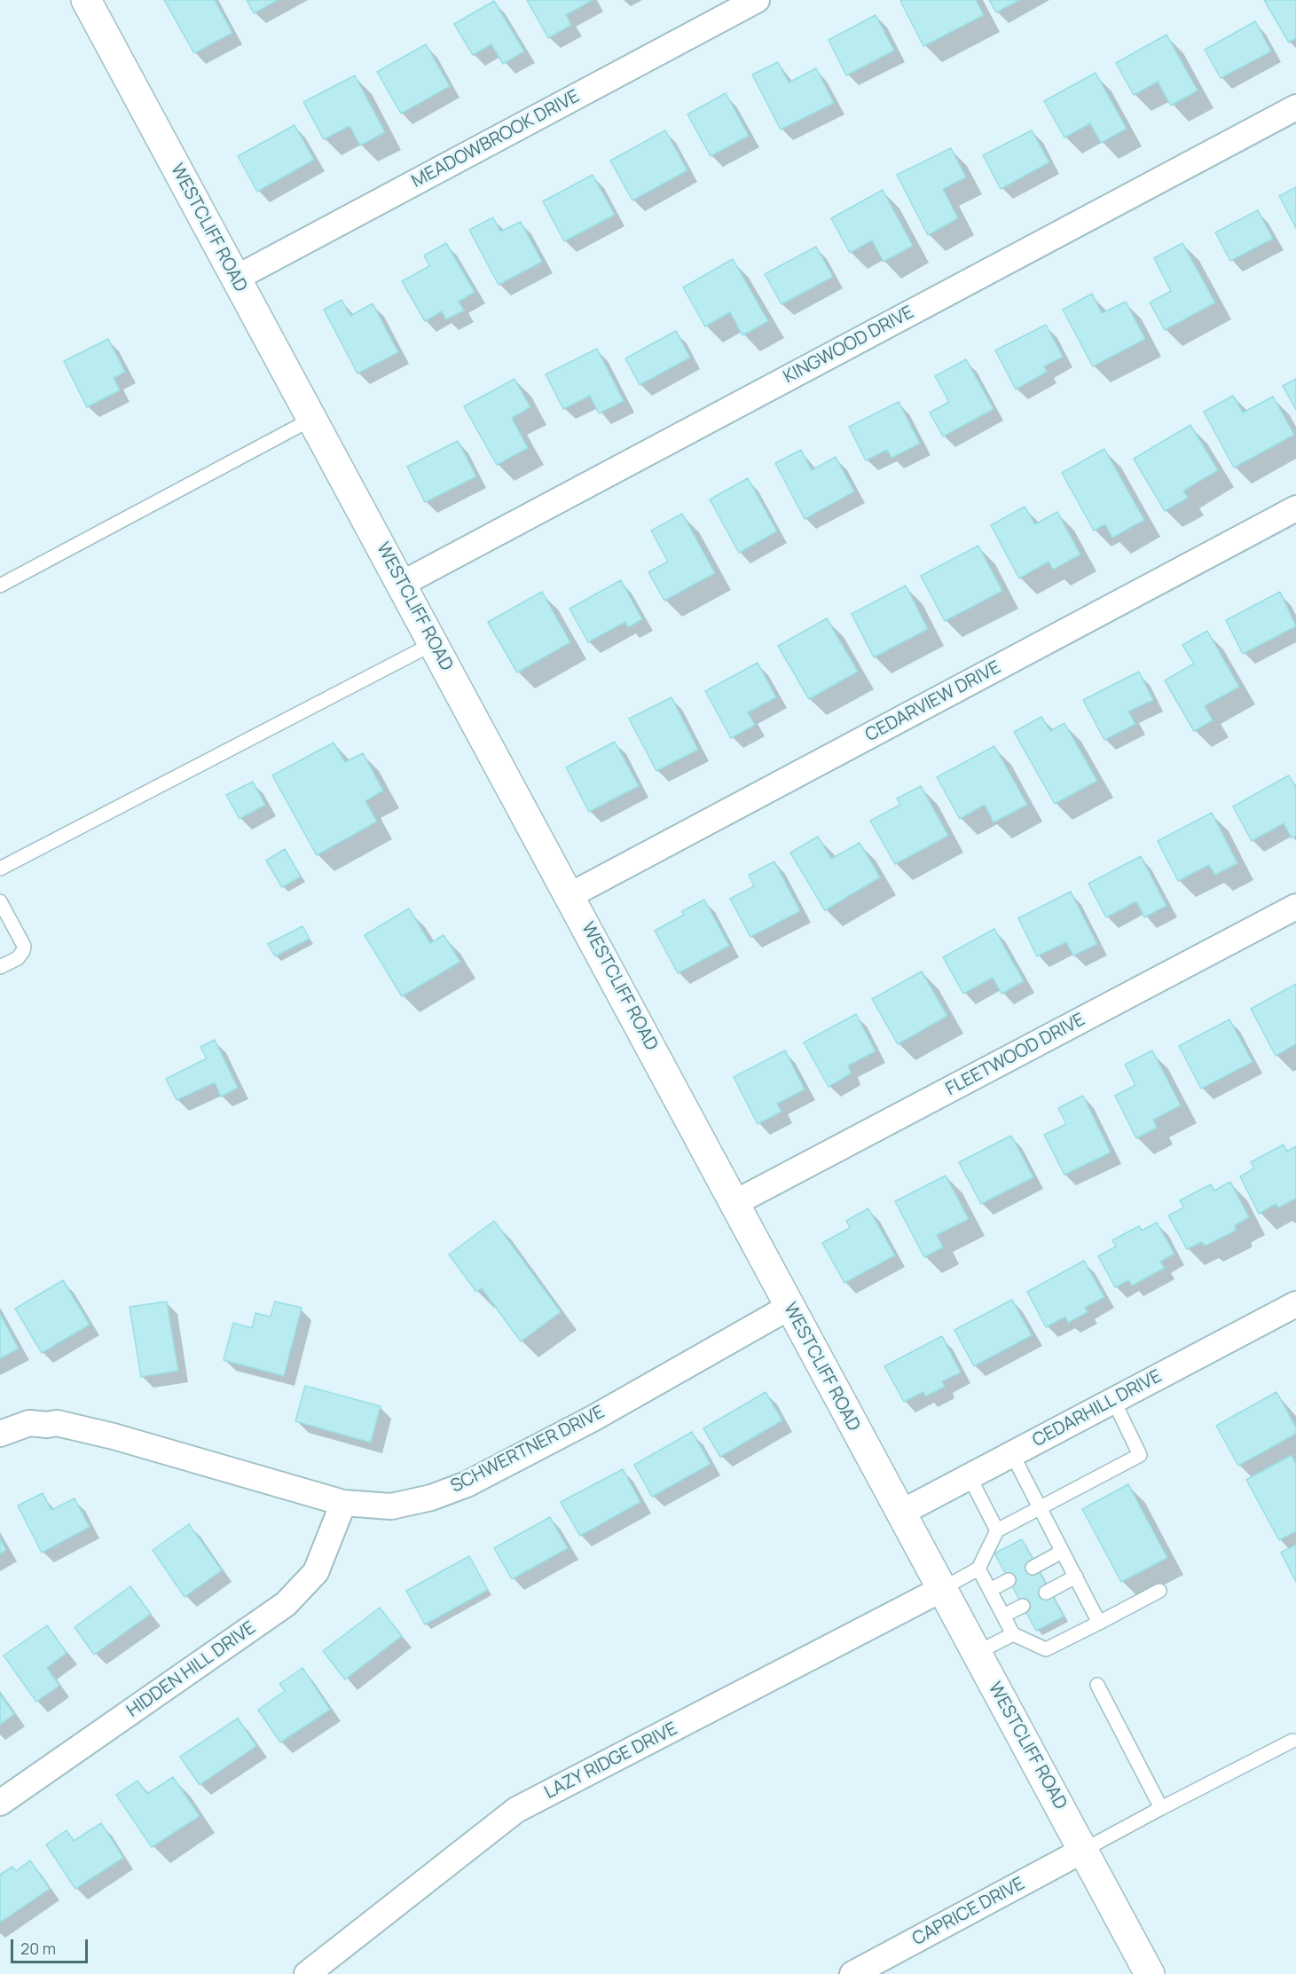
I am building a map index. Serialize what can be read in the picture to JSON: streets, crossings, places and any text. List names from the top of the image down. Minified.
{"streets":{"street":["MEADOWBROOK DRIVE","WESTCLIFF ROAD","KINGWOOD DRIVE","CEDARVIEW DRIVE","FLEETWOOD DRIVE","CEDARHILL DRIVE","SCHWERTNER DRIVE","HIDDEN HILL DRIVE","LAZY RIDGE DRIVE","CAPRICE DRIVE"]},"crossings":[["MEADOWBROOK DRIVE","WESTCLIFF ROAD"],["WESTCLIFF ROAD","KINGWOOD DRIVE"],["WESTCLIFF ROAD","CEDARVIEW DRIVE"],["WESTCLIFF ROAD","FLEETWOOD DRIVE"],["WESTCLIFF ROAD","CEDARHILL DRIVE"],["WESTCLIFF ROAD","SCHWERTNER DRIVE"],["WESTCLIFF ROAD","LAZY RIDGE DRIVE"],["WESTCLIFF ROAD","CAPRICE DRIVE"],["SCHWERTNER DRIVE","HIDDEN HILL DRIVE"]],"scale_bar":"20 m"}
